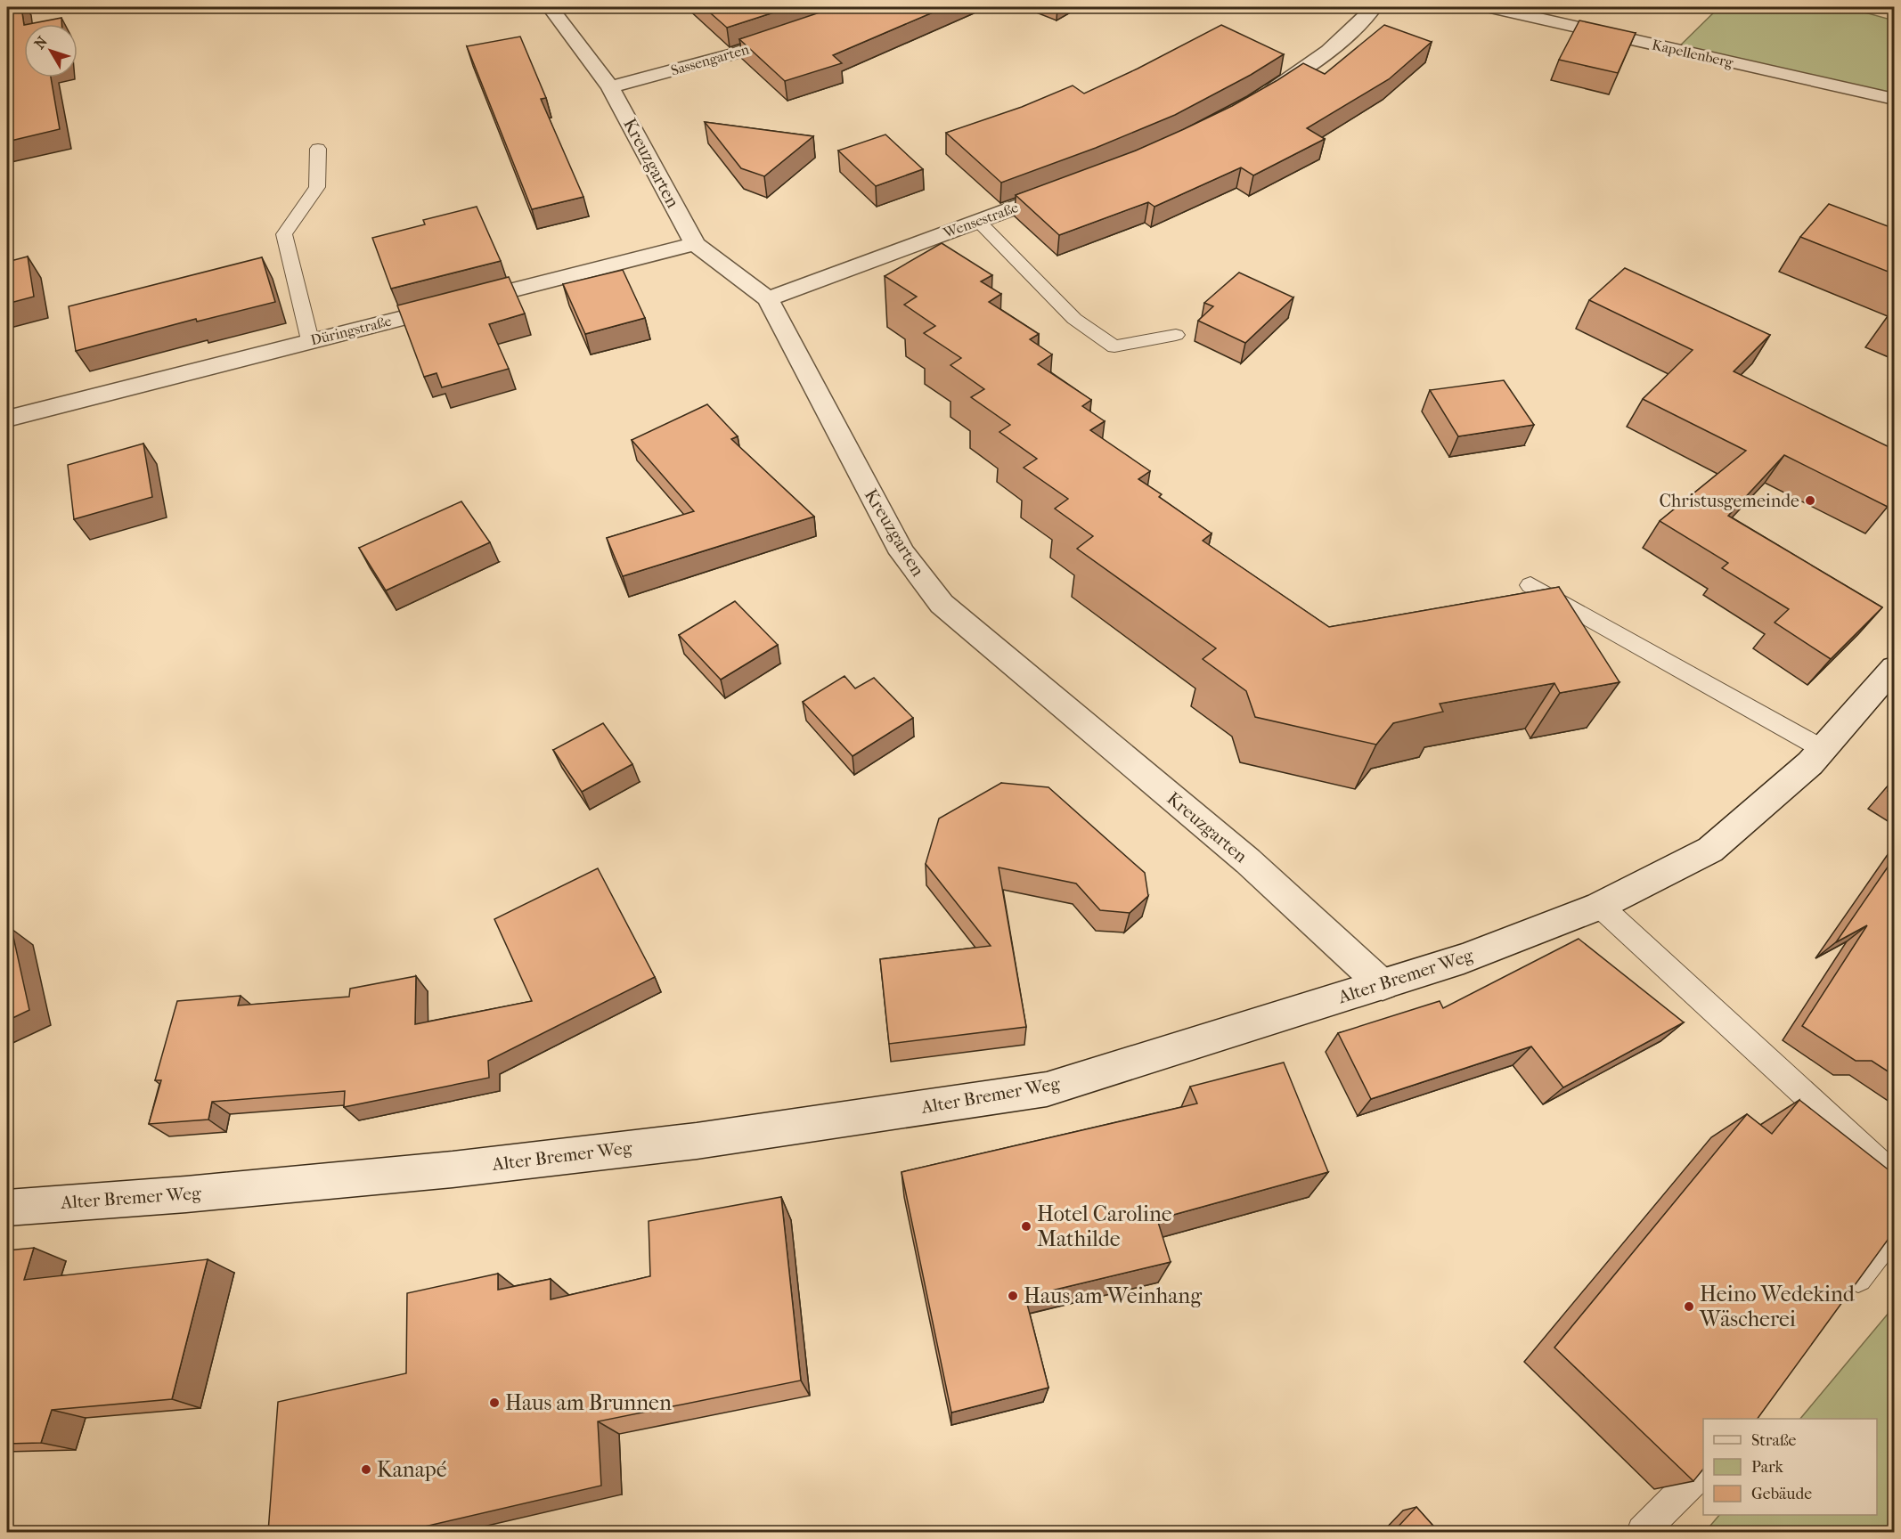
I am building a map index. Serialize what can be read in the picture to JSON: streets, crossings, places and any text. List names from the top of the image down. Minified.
{"streets":{"street":["Kapellenberg","Sassengarten","Kreuzgarten","Wensestraße","Düringstraße","Alter Bremer Weg"]},"crossings":[["Sassengarten","Kreuzgarten"],["Kreuzgarten","Wensestraße"],["Kreuzgarten","Düringstraße"],["Kreuzgarten","Alter Bremer Weg"]],"places":["Christusgemeinde","Hotel Caroline Mathilde","Haus am Weinhang","Heino Wedekind Wäscherei","Haus am Brunnen","Kanapé"],"legend":["Straße","Park","Gebäude"],"north":"top left"}
